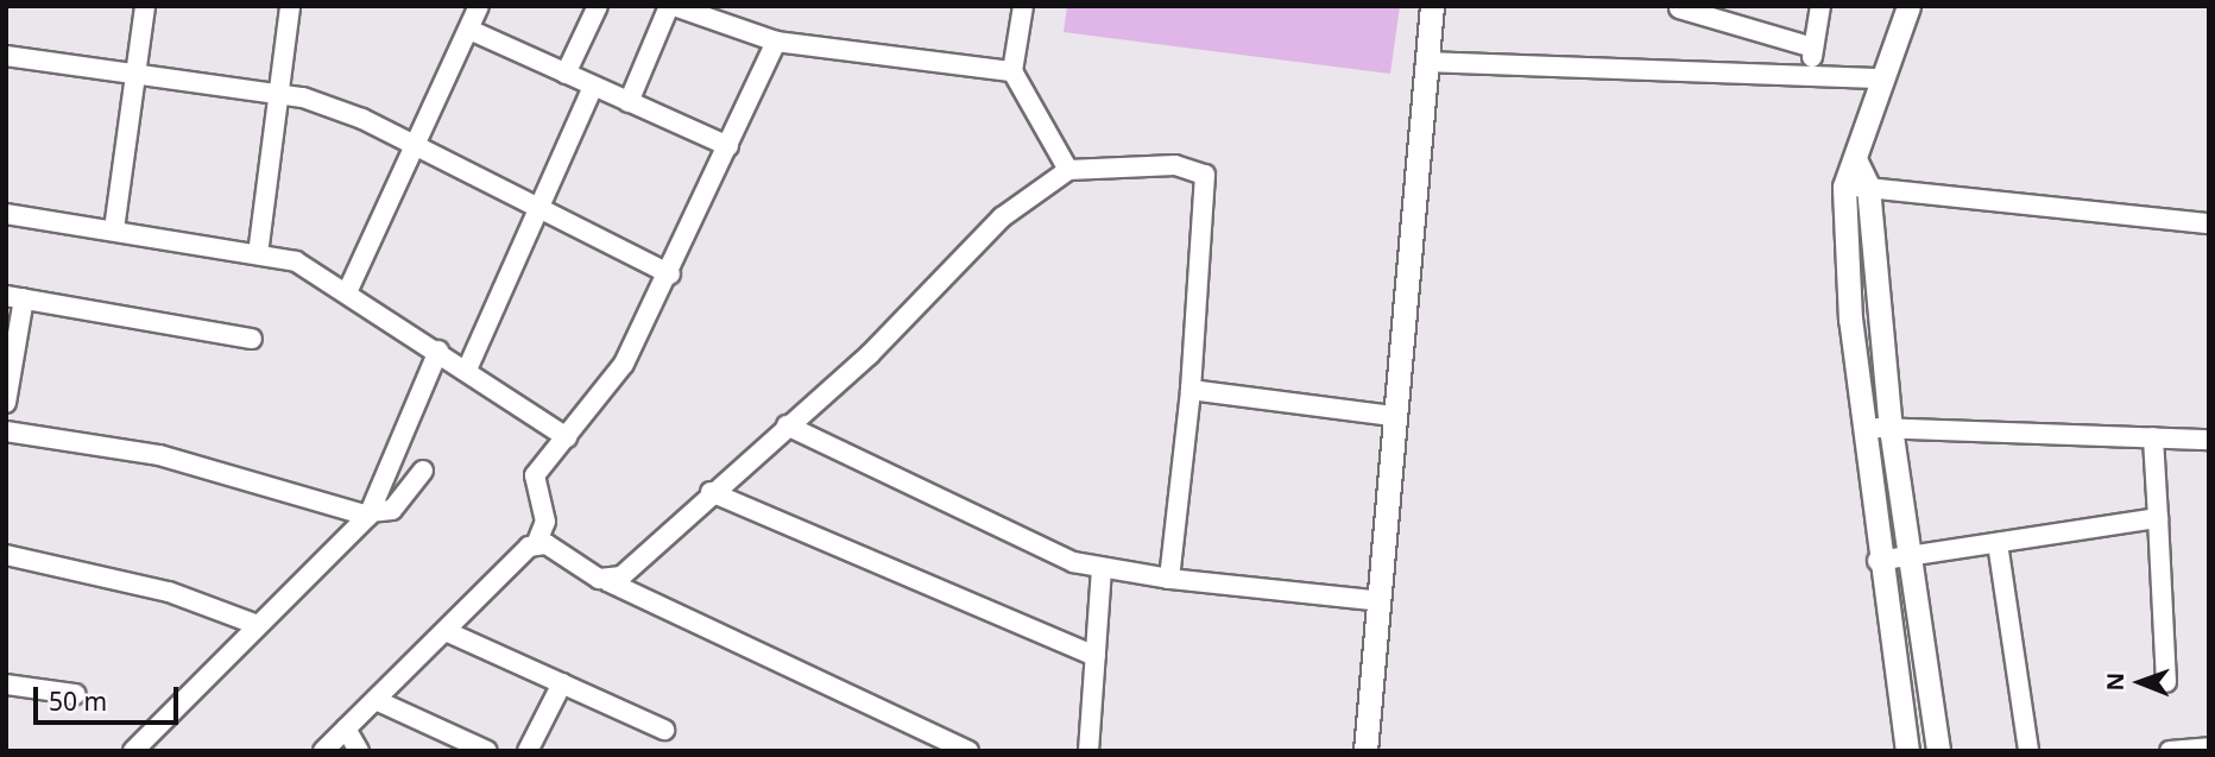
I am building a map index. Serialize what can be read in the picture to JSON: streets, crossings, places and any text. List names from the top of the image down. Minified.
{"scale_bar":"50 m","north":"left"}
